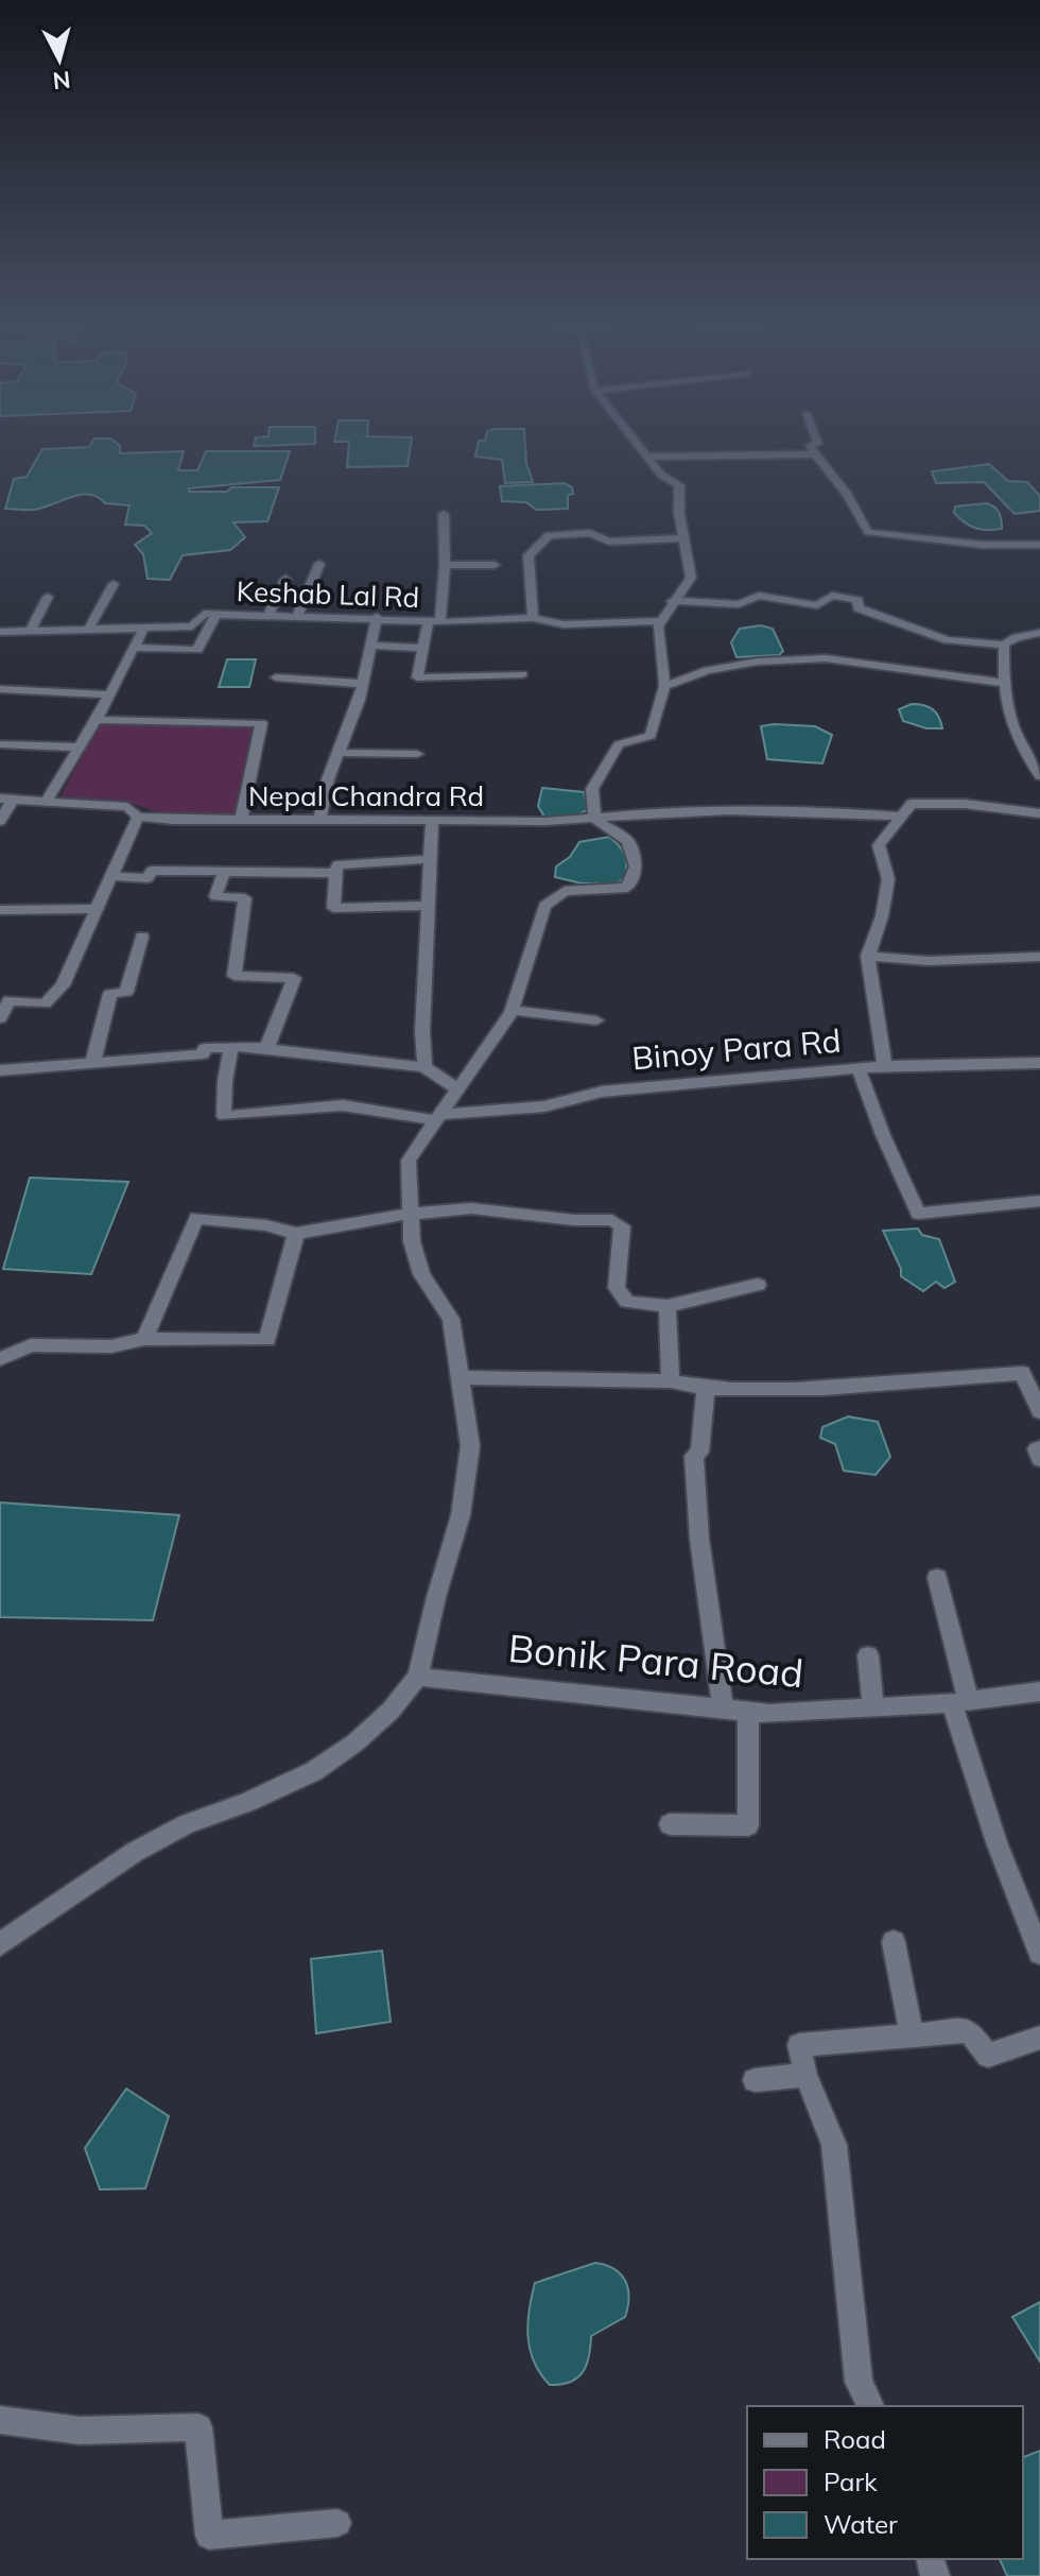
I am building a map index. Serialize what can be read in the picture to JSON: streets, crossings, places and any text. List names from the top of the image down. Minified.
{"streets":{"street":["Keshab Lal Rd","Nepal Chandra Rd","Binoy Para Rd","Bonik Para Road"]},"legend":["Road","Park","Water"],"north":"bottom"}
